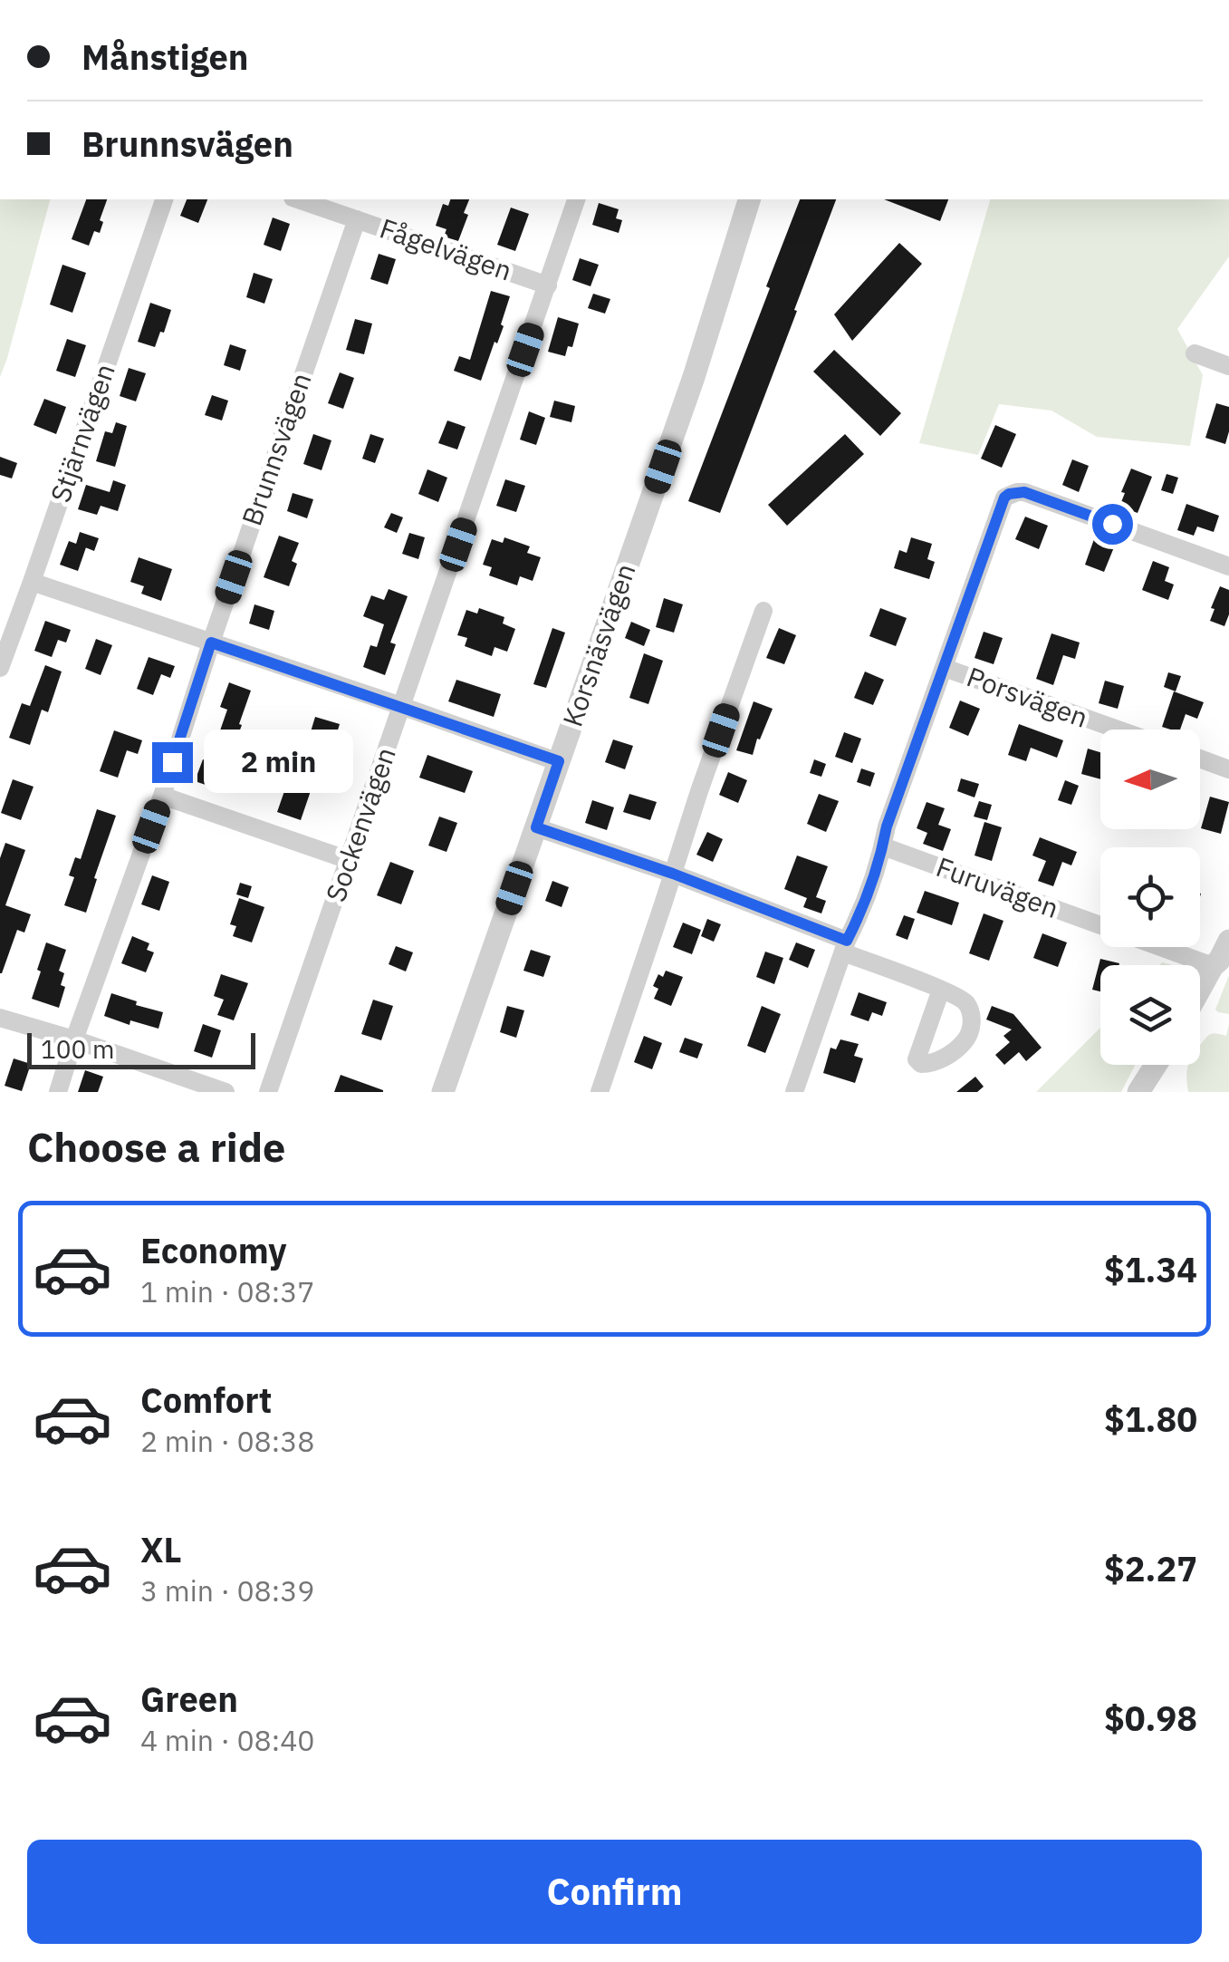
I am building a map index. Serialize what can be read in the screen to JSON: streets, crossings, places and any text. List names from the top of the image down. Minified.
{"streets":{"street":["Fågelvägen","Stjärnvägen","Brunnsvägen","Korsnäsvägen","Porsvägen","Sockenvägen","Furuvägen"]},"crossings":[["Fågelvägen","Brunnsvägen"],["Fågelvägen","Sockenvägen"]],"scale_bar":"100 m","north":"left","page":{"banner":["Månstigen","Brunnsvägen"],"bubble":"2 min","scale":"100 m","heading":"Choose a ride","list":[{"name":"Economy","note":"1 min · 08:37","value":"$1.34"},{"name":"Comfort","note":"2 min · 08:38","value":"$1.80"},{"name":"XL","note":"3 min · 08:39","value":"$2.27"},{"name":"Green","note":"4 min · 08:40","value":"$0.98"}],"buttons":"Confirm"}}
